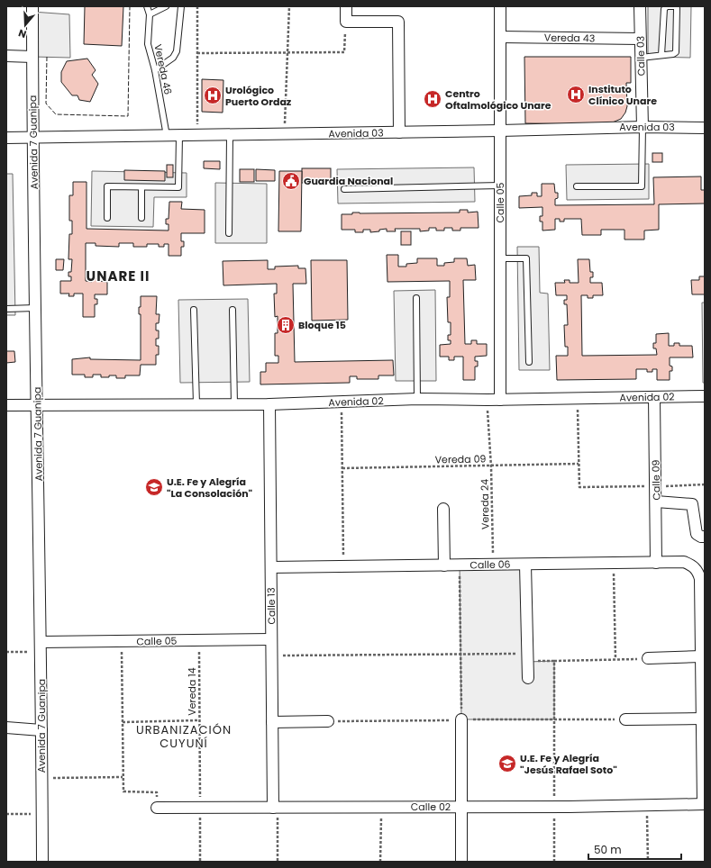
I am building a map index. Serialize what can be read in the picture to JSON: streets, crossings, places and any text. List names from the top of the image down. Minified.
{"streets":{"street":["Vereda 43","Calle 03","Avenida 03","Avenida 7 Guanipa","Calle 05","Avenida 02","Calle 09","Calle 06","Calle 13","Calle 02"],"lane":["Vereda 46"],"path":["Vereda 09","Vereda 24","Vereda 14"]},"crossings":[["Vereda 43","Calle 03"],["Vereda 43","Calle 05"],["Calle 03","Avenida 03"],["Vereda 46","Avenida 03"],["Avenida 03","Avenida 7 Guanipa"],["Avenida 03","Calle 05"],["Avenida 7 Guanipa","Calle 05"],["Avenida 7 Guanipa","Avenida 02"],["Calle 05","Avenida 02"],["Calle 05","Calle 13"],["Calle 05","Vereda 14"],["Avenida 02","Calle 09"],["Avenida 02","Vereda 24"],["Avenida 02","Calle 13"],["Vereda 09","Vereda 24"],["Calle 09","Calle 06"],["Vereda 24","Calle 06"],["Calle 06","Calle 13"],["Calle 13","Calle 02"],["Vereda 14","Calle 02"]],"districts":["UNARE II","URBANIZACIÓN CUYUNÍ"],"places":{"hospital":["Instituto Clínico Unare","Urológico Puerto Ordaz","Centro Oftalmológico Unare"],"public building":["Guardia Nacional"],"building":["Bloque 15"],"school or university":["U.E. Fe y Alegría \"La Consolación\"","U.E. Fe y Alegría \"Jesús Rafael Soto\""]},"scale_bar":"50 m","north":"bottom"}
